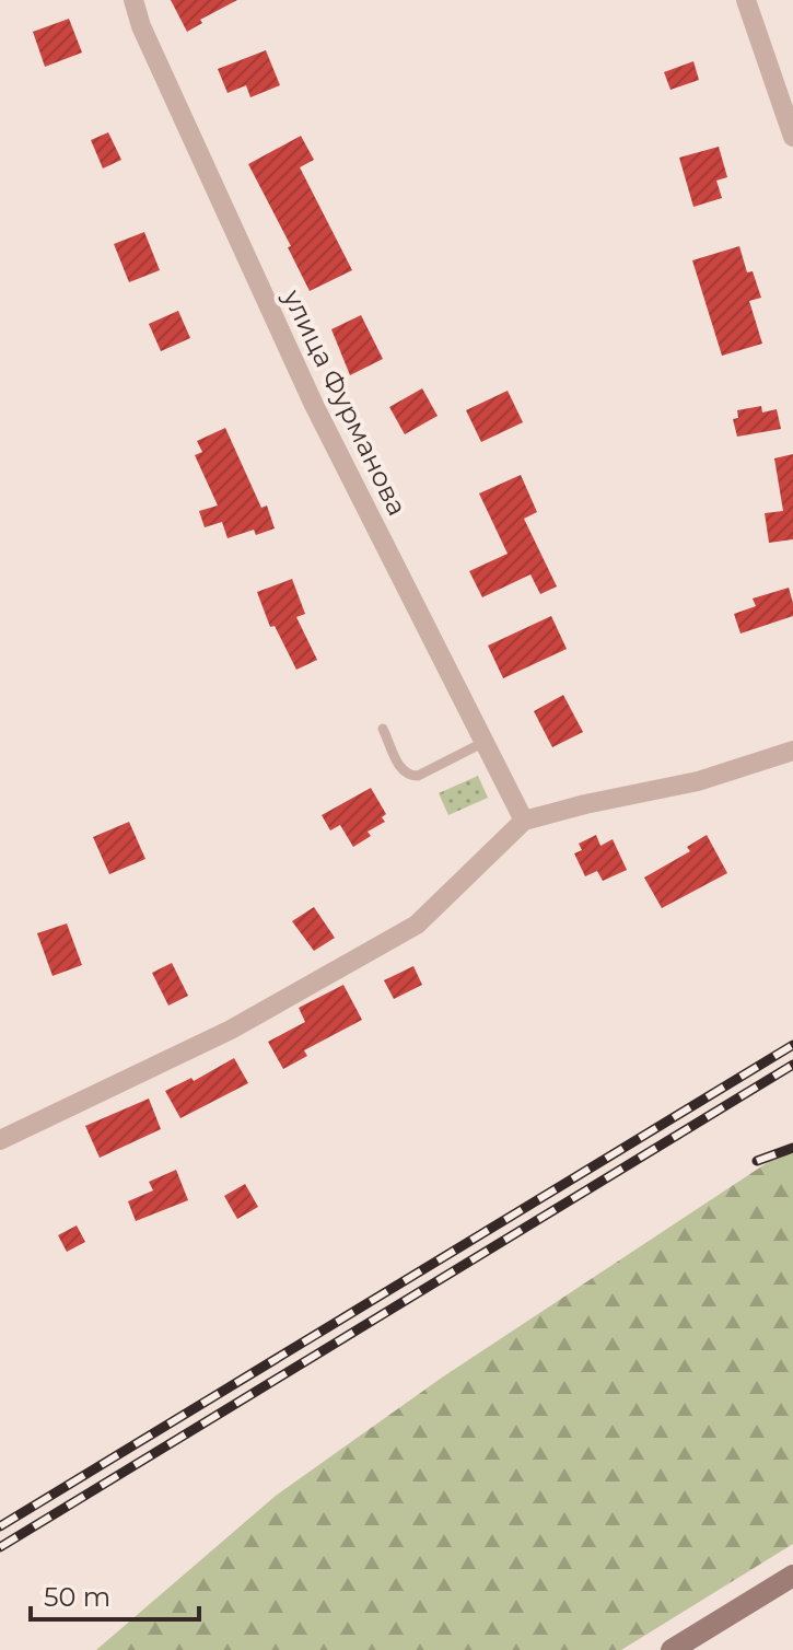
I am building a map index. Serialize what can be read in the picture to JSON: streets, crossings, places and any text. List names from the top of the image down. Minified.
{"streets":{"street":["улица Фурманова"]},"scale_bar":"50 m"}
